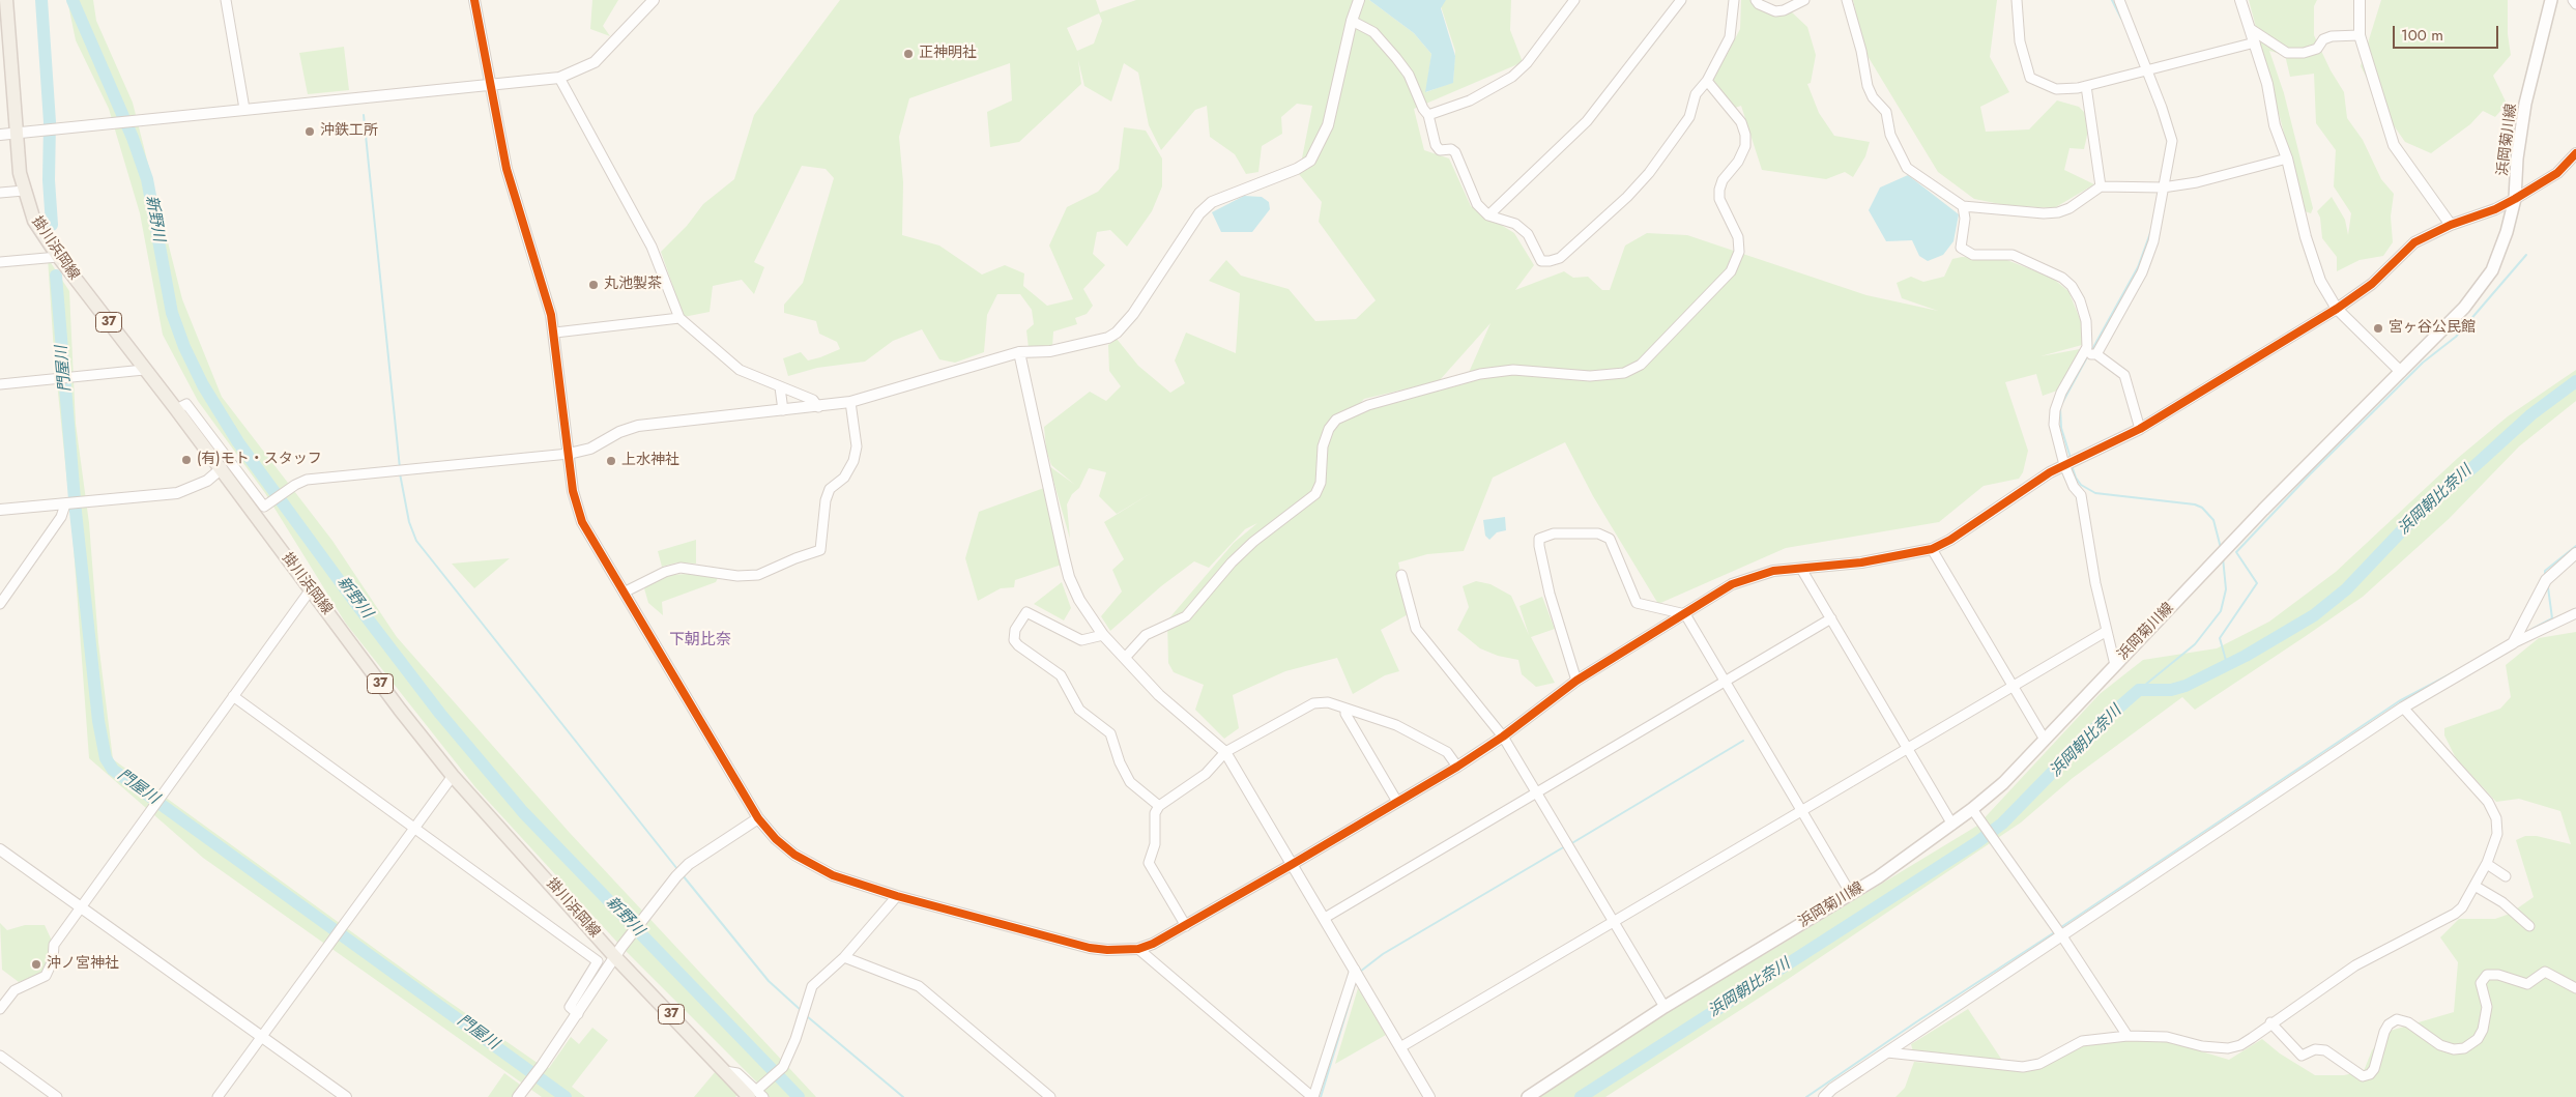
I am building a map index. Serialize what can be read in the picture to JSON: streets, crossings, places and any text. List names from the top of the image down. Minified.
{"streets":{"main road":["浜岡菊川線","掛川浜岡線","37"]},"districts":["下朝比奈"],"water":["新野川","門屋川","浜岡朝比奈川"],"places":["正神明社","沖鉄工所","丸池製茶","宮ヶ谷公民館","(有)モト・スタッフ","上水神社","沖ノ宮神社"],"scale_bar":"100 m"}
